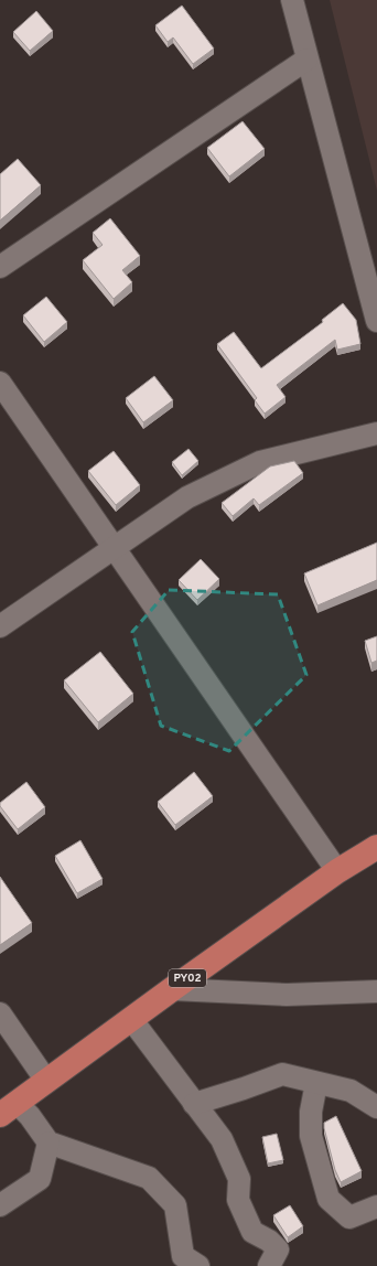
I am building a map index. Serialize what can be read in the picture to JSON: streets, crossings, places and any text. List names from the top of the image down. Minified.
{"streets":{"main road":["PY02"]}}
